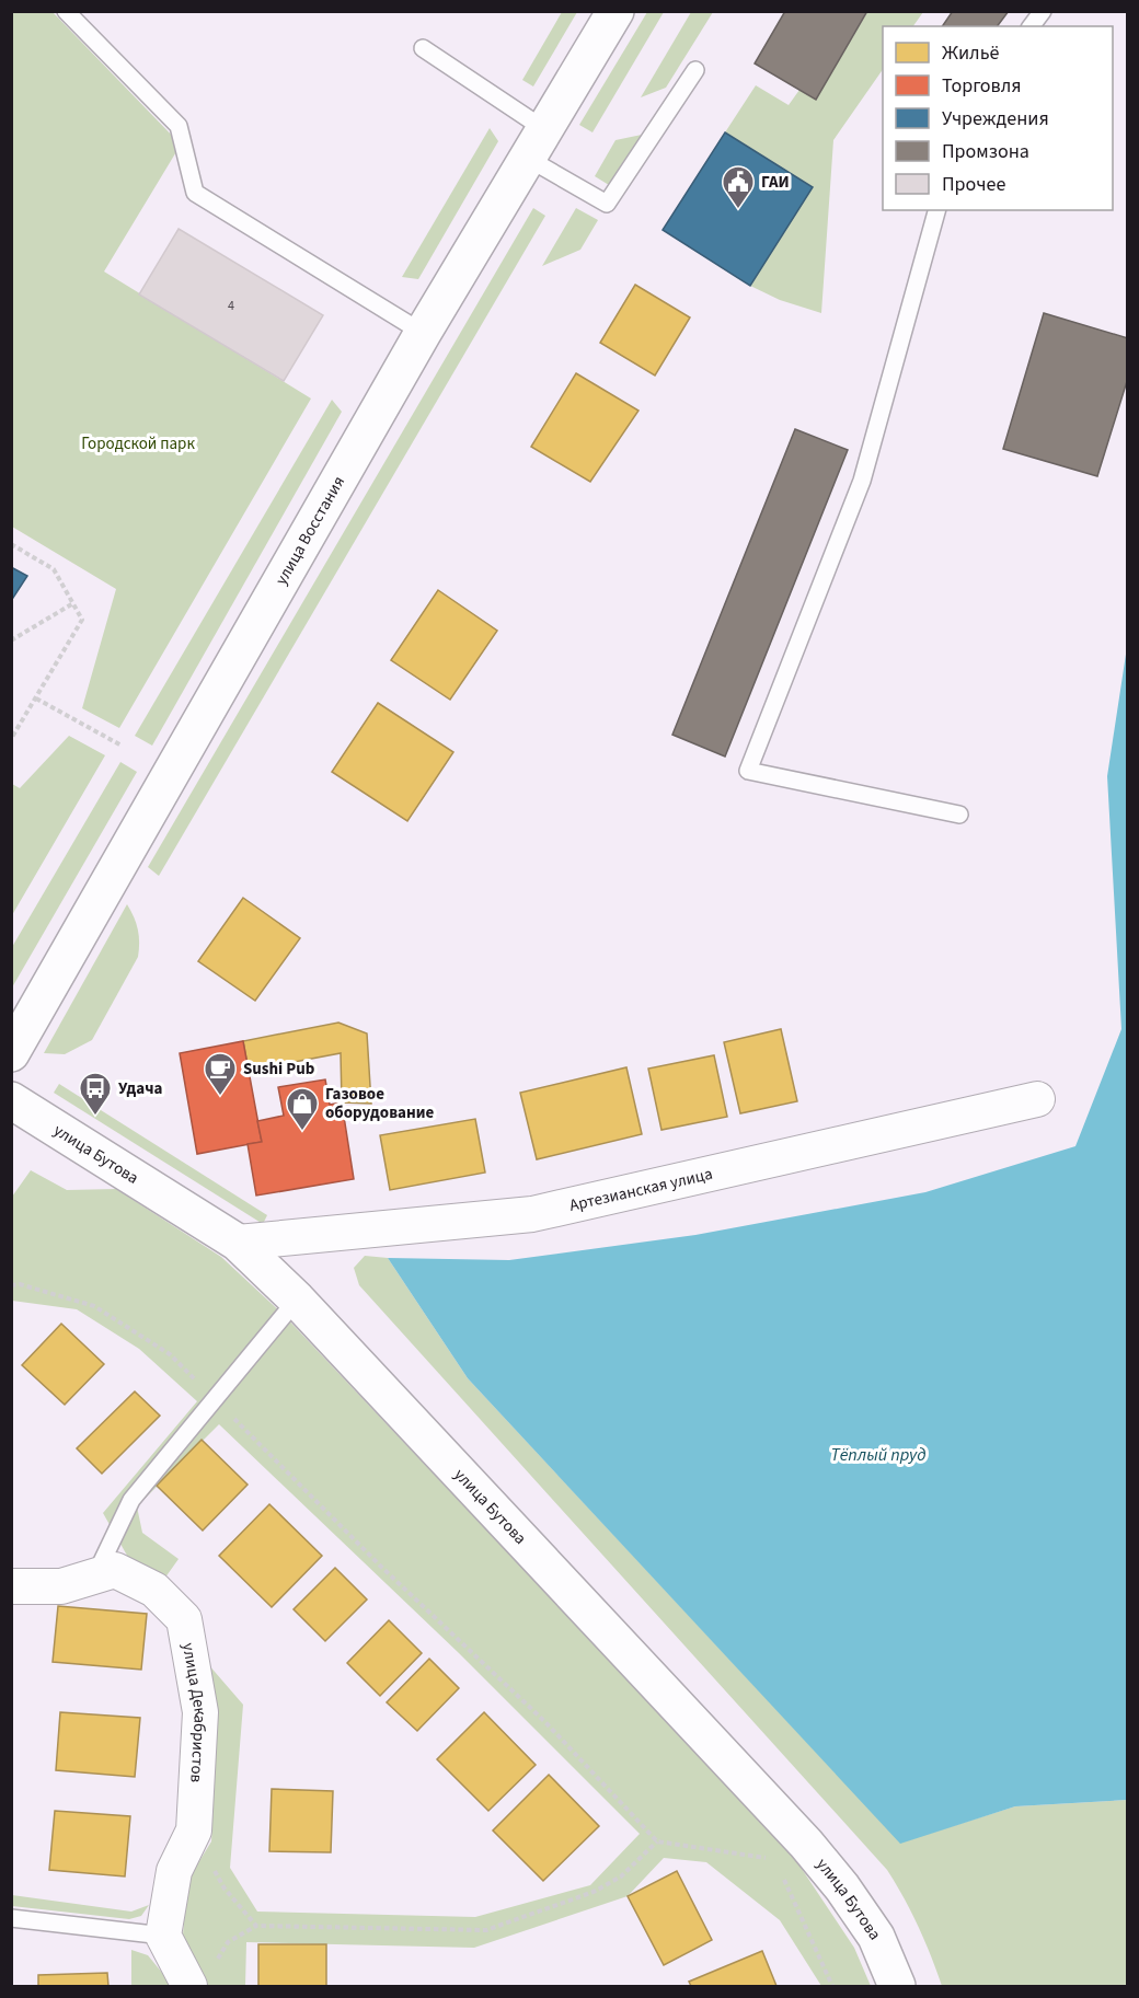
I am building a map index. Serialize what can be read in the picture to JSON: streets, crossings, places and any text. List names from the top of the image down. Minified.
{"streets":{"street":["улица Восстания","улица Бутова","Артезианская улица","улица Декабристов"]},"crossings":[["улица Бутова","Артезианская улица"]],"water":["Тёплый пруд"],"parks":["Городской парк"],"places":{"public building":["ГАИ"],"cafe":["Sushi Pub"],"bus stop":["Удача"],"shop":["Газовое оборудование"]},"house_numbers":["4"],"legend":["Жильё","Торговля","Учреждения","Промзона","Прочее"]}
